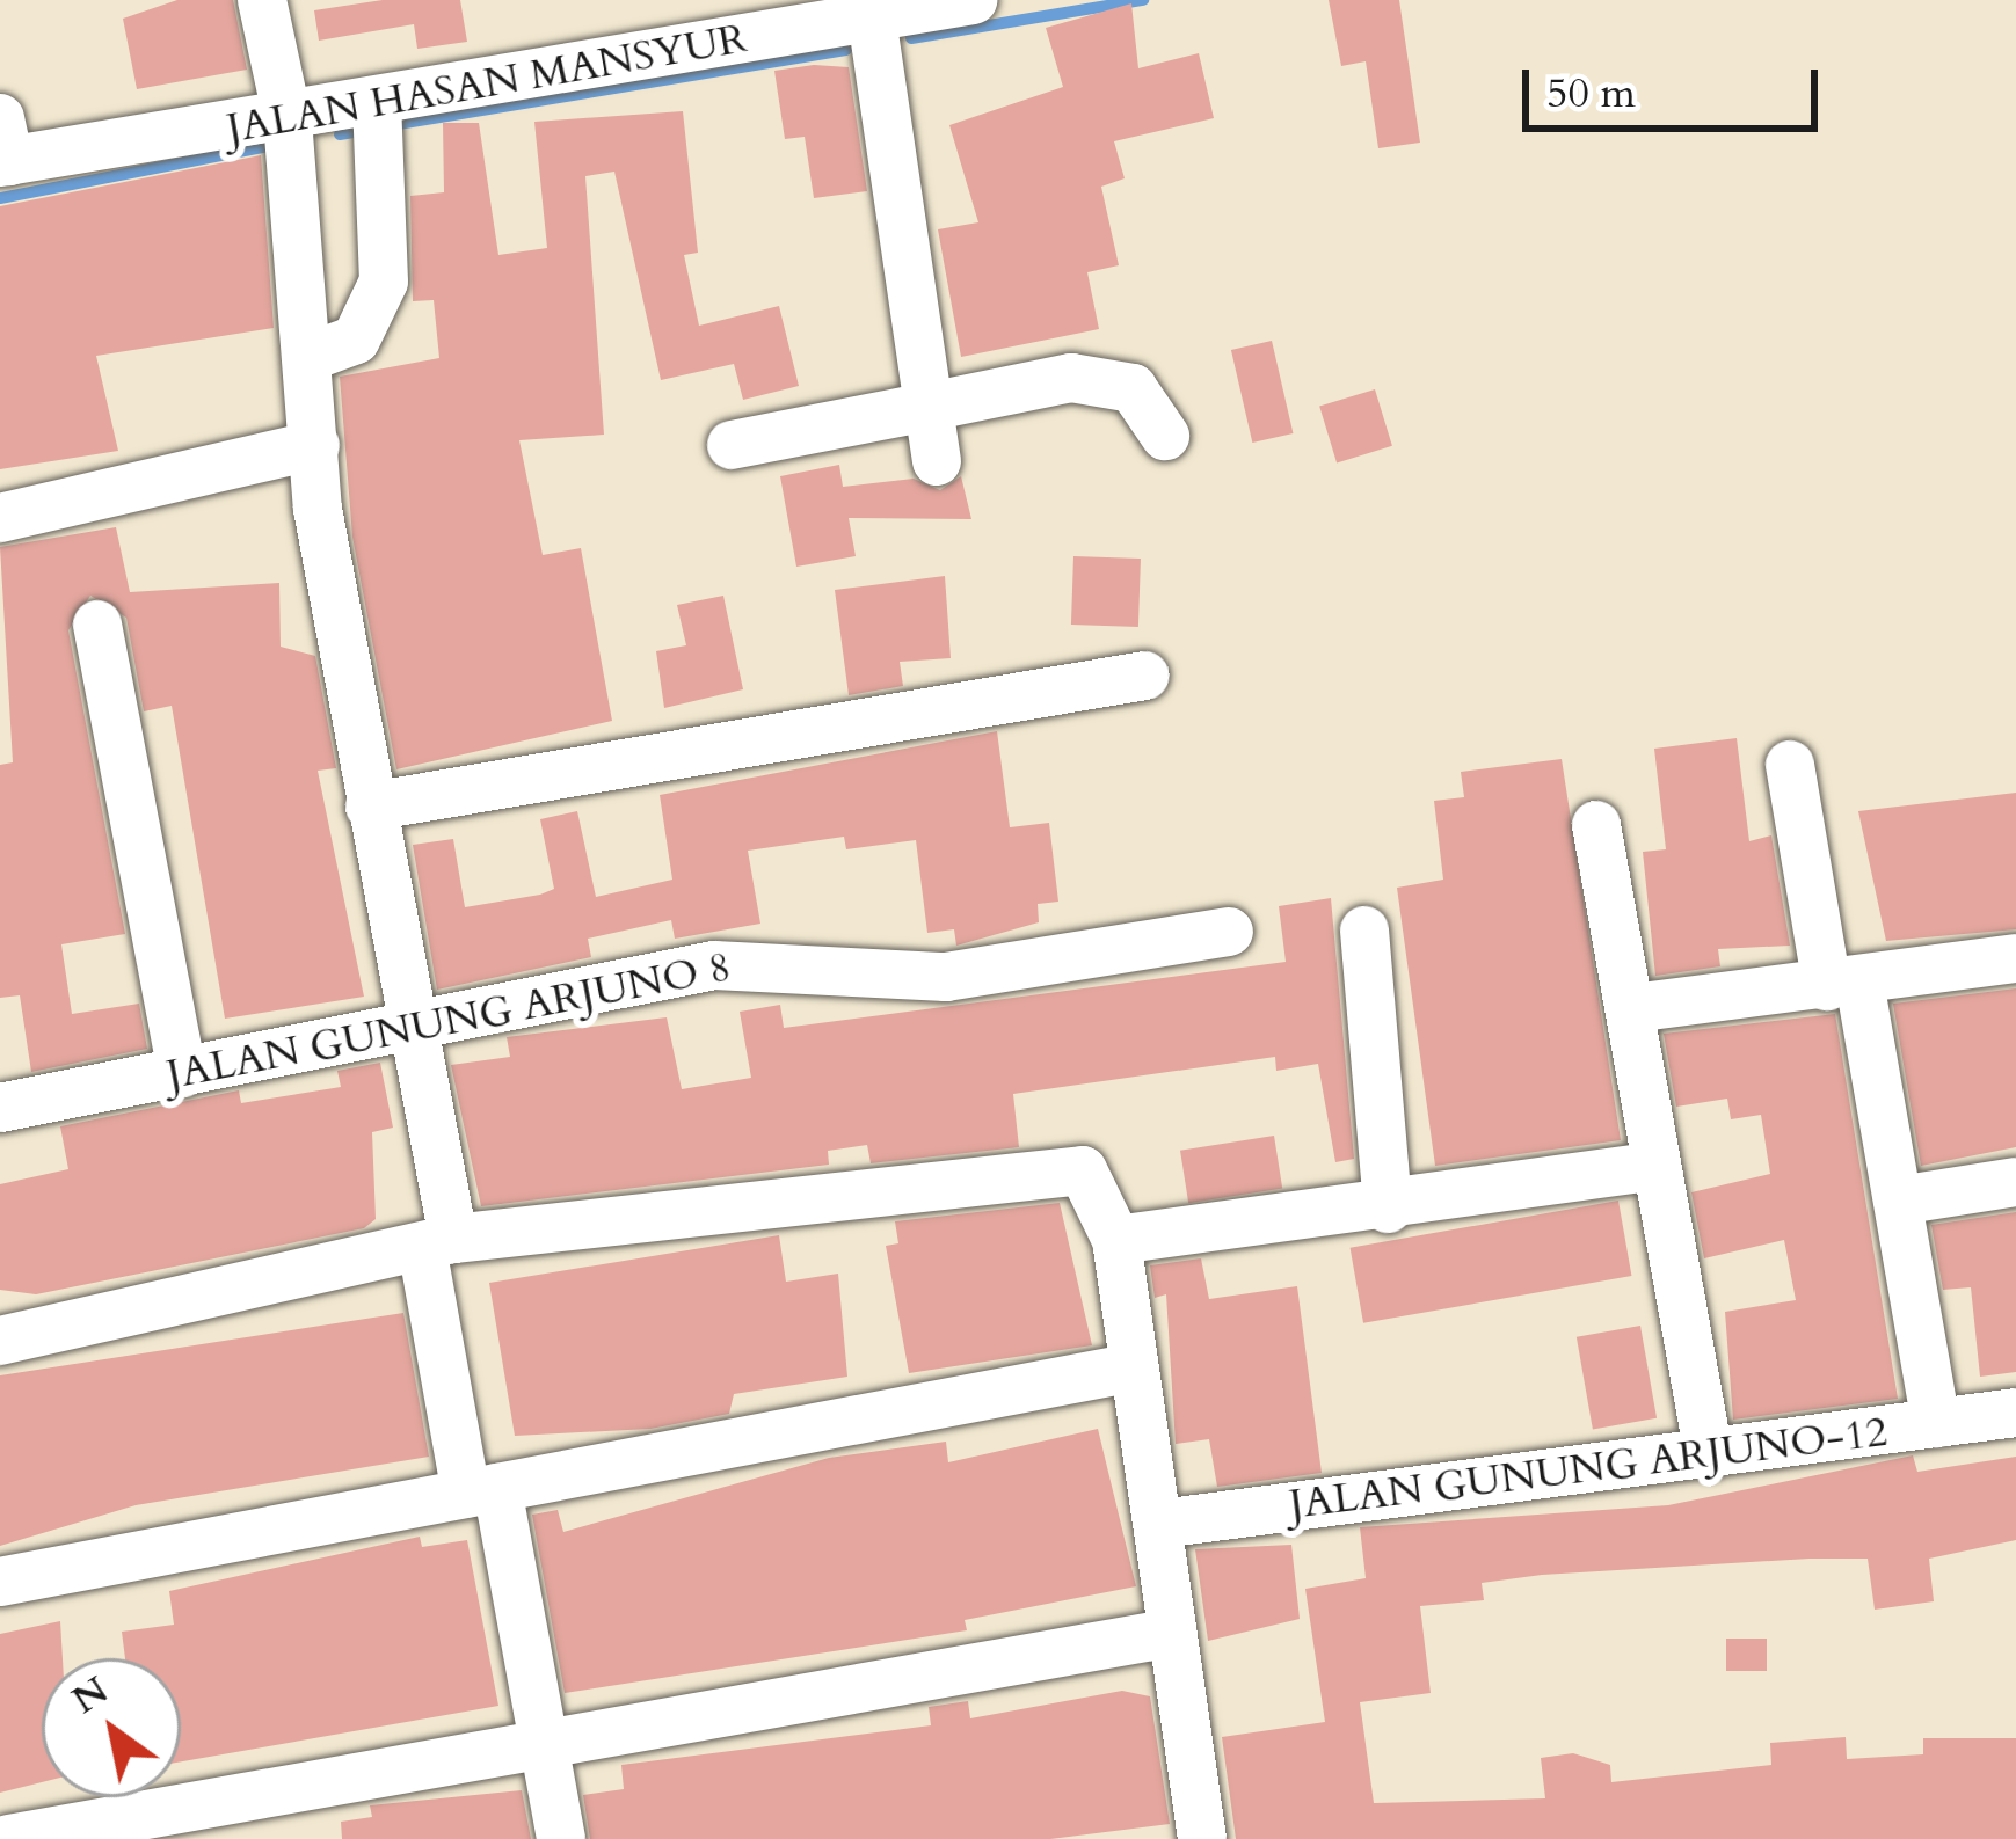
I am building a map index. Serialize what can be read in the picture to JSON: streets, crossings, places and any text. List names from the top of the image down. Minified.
{"streets":{"street":["JALAN HASAN MANSYUR","JALAN GUNUNG ARJUNO 8","JALAN GUNUNG ARJUNO-12"]},"scale_bar":"50 m","north":"top left"}
